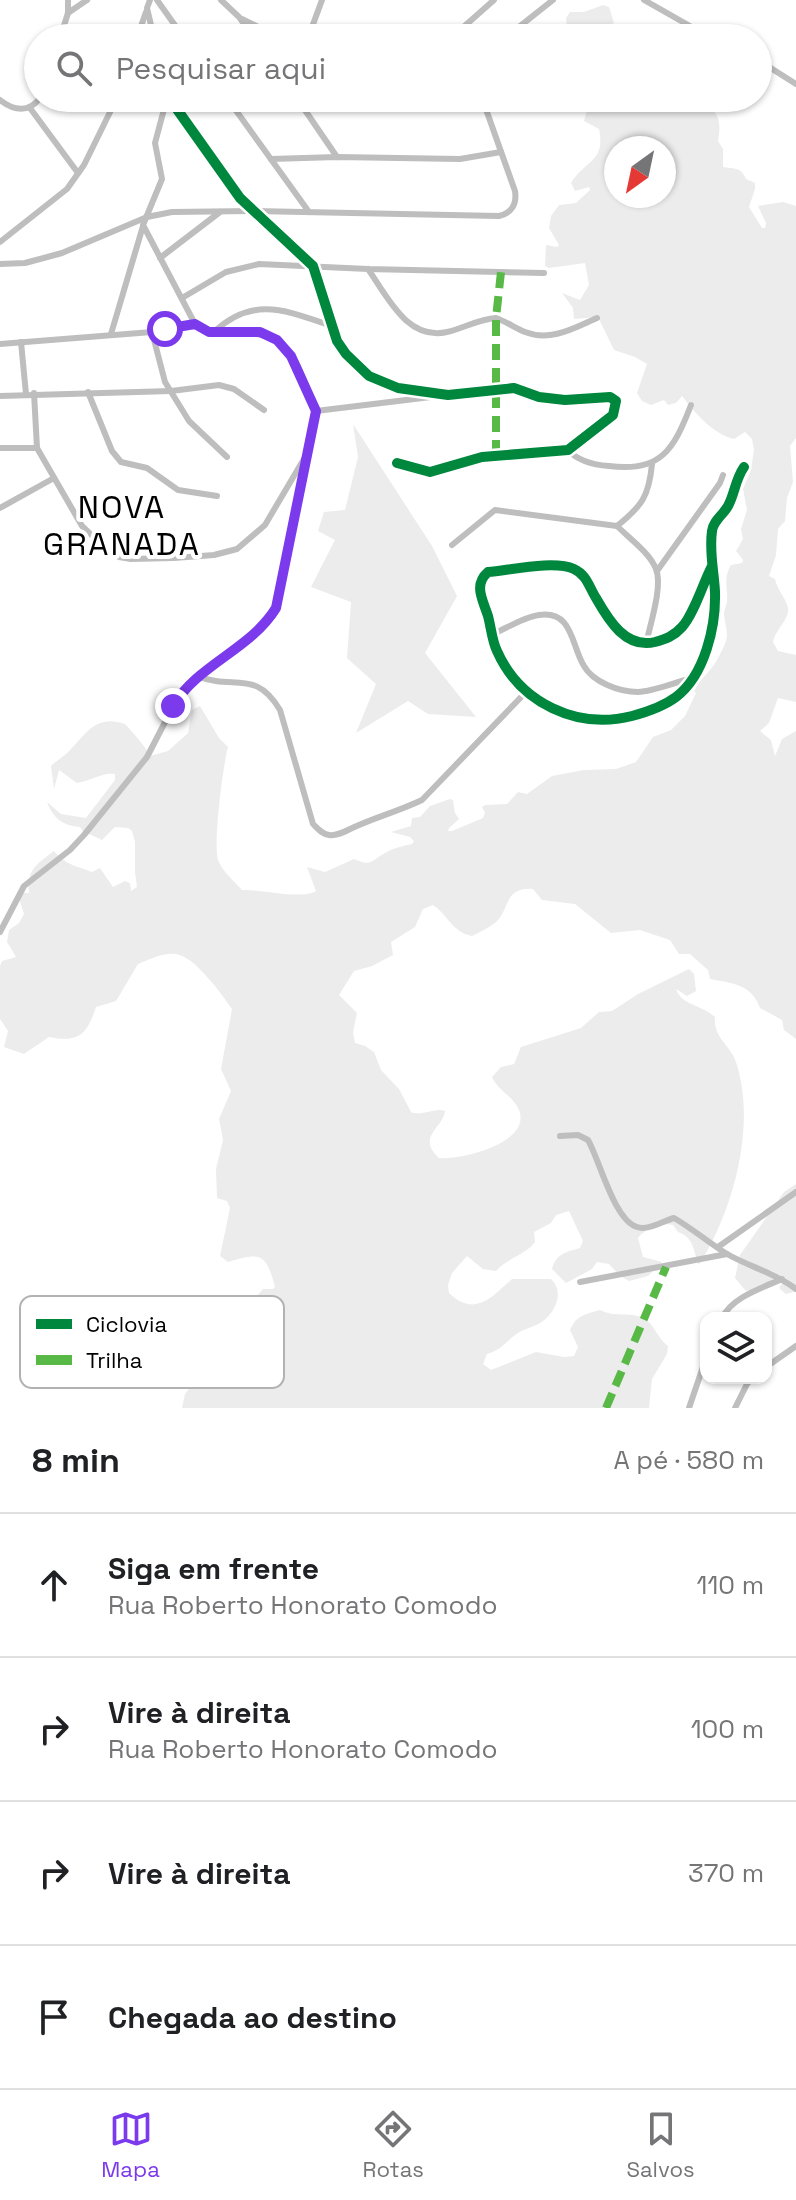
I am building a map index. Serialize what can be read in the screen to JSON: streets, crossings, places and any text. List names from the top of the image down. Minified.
{"districts":["NOVA GRANADA"],"legend":["Ciclovia","Trilha"],"north":"bottom left","page":{"search":"Pesquisar aqui","heading":["8 min","A pé · 580 m"],"list":[["Siga em frente","Rua Roberto Honorato Comodo","110 m"],["Vire à direita","Rua Roberto Honorato Comodo","100 m"],["Vire à direita","370 m"],"Chegada ao destino"],"nav":["Mapa","Rotas","Salvos"]}}
